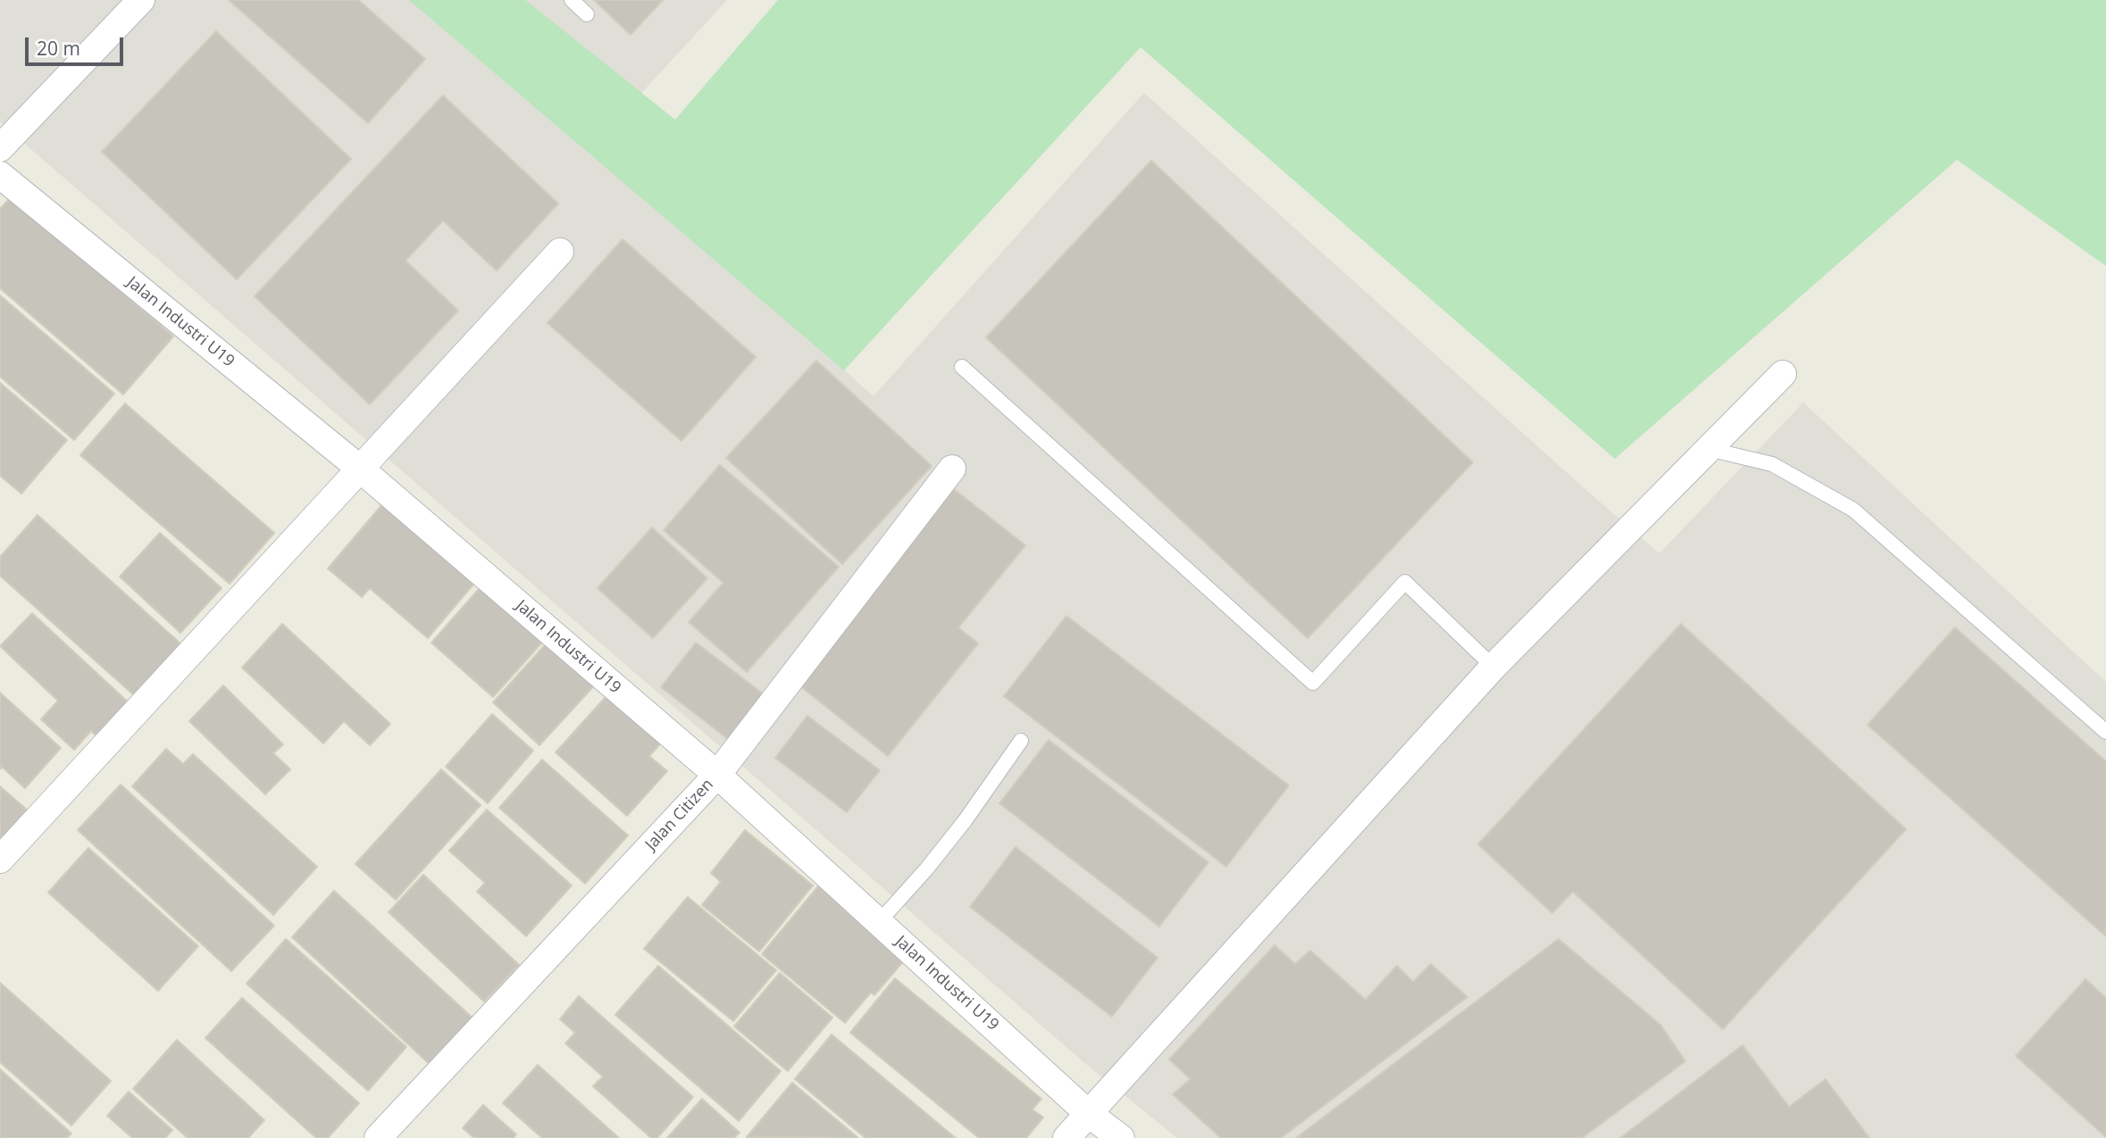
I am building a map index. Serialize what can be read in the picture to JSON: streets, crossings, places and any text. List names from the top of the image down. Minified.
{"streets":{"street":["Jalan Industri U19","Jalan Citizen"]},"crossings":[["Jalan Industri U19","Jalan Citizen"]],"scale_bar":"20 m"}
